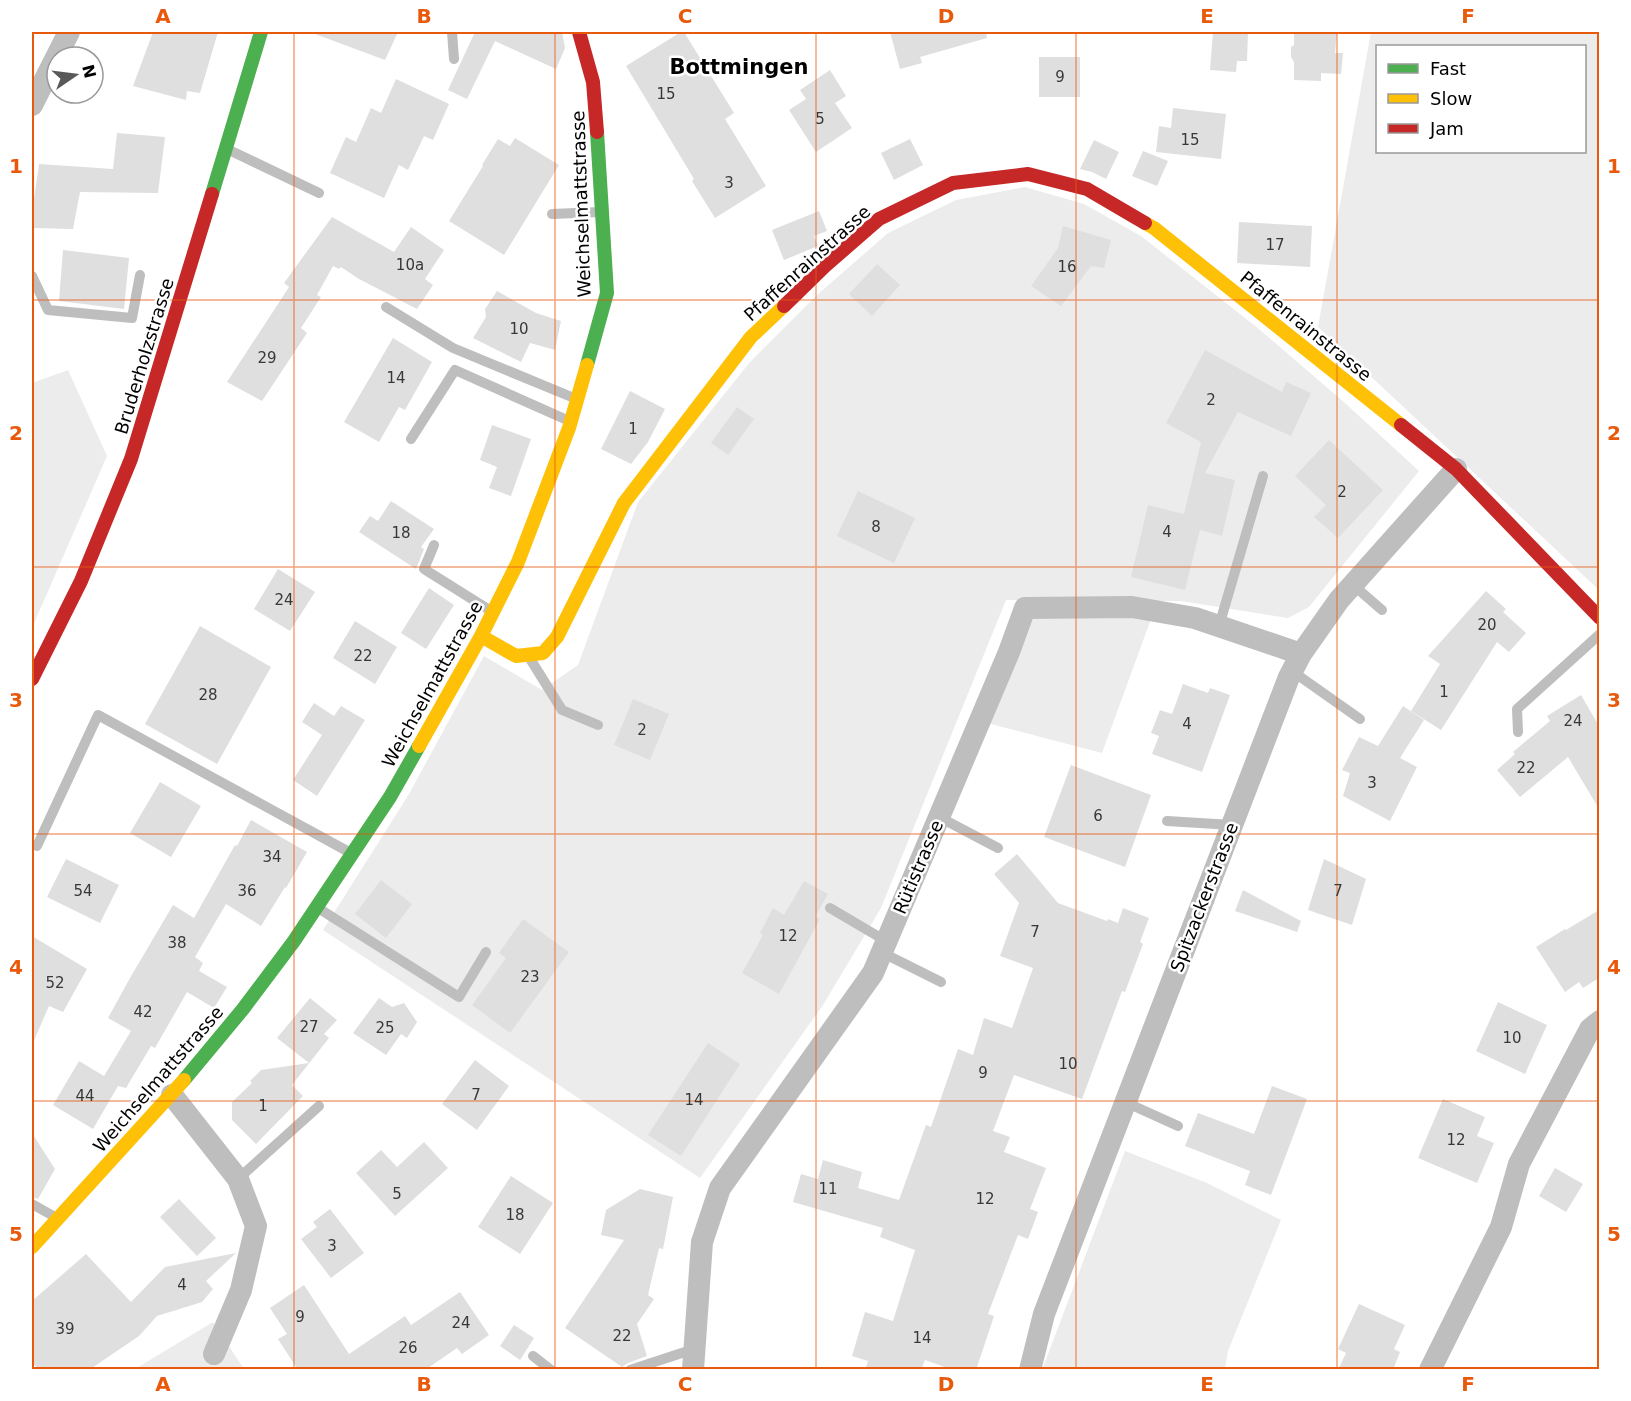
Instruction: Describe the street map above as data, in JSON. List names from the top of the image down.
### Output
{
  "streets": {
    "street": [
      "Weichselmattstrasse",
      "Pfaffenrainstrasse",
      "Bruderholzstrasse",
      "Rütistrasse",
      "Spitzackerstrasse"
    ]
  },
  "crossings": [
    ["Pfaffenrainstrasse", "Spitzackerstrasse"],
    ["Rütistrasse", "Spitzackerstrasse"]
  ],
  "districts": ["Bottmingen"],
  "house_numbers": [
    "9",
    "15",
    "5",
    "15",
    "3",
    "17",
    "10a",
    "16",
    "10",
    "29",
    "14",
    "2",
    "1",
    "2",
    "8",
    "4",
    "18",
    "24",
    "20",
    "22",
    "1",
    "28",
    "24",
    "4",
    "2",
    "22",
    "3",
    "6",
    "34",
    "54",
    "36",
    "7",
    "7",
    "12",
    "38",
    "23",
    "52",
    "42",
    "27",
    "25",
    "10",
    "10",
    "9",
    "7",
    "44",
    "14",
    "1",
    "12",
    "11",
    "5",
    "12",
    "18",
    "3",
    "4",
    "9",
    "24",
    "39",
    "22",
    "14",
    "26"
  ],
  "legend": ["Fast", "Slow", "Jam"],
  "north": "right",
  "grid": {
    "columns": [
      "A",
      "B",
      "C",
      "D",
      "E",
      "F"
    ],
    "rows": [
      "1",
      "2",
      "3",
      "4",
      "5"
    ]
  }
}
